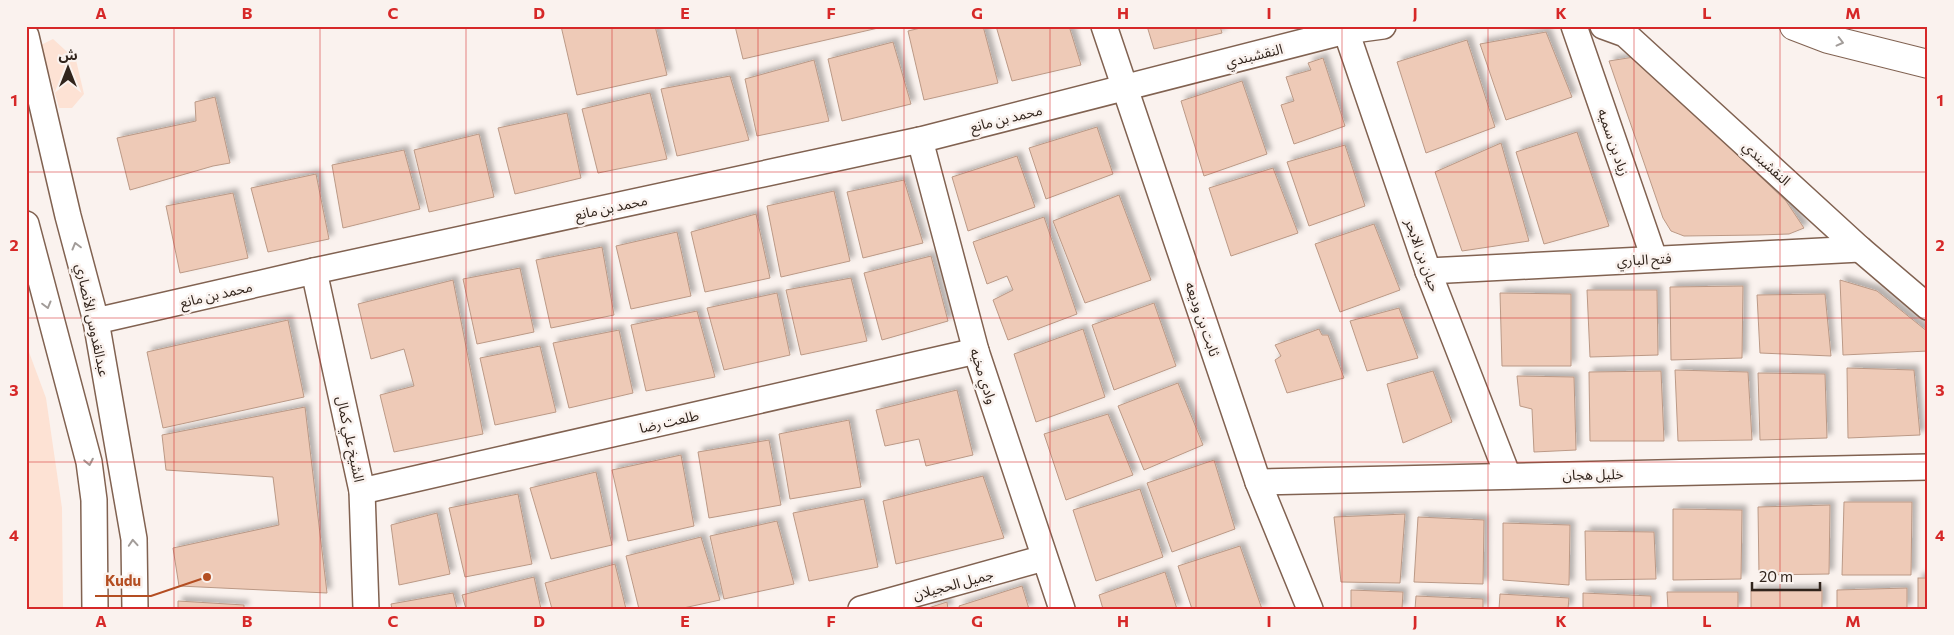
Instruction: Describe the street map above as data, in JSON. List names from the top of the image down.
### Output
{
  "streets": {
    "street": [
      "النقشبندي",
      "محمد بن مانع",
      "زياد بن سميه",
      "حيان بن الابحر",
      "فتح الباري",
      "ثابت بن وديعه",
      "عبدالقدوس الأنصاري",
      "وادي مخيه",
      "طلعت رضا",
      "الشيخ علي كمال",
      "خليل هجان",
      "جميل الحجيلان"
    ]
  },
  "crossings": [
    ["النقشبندي", "محمد بن مانع"],
    ["النقشبندي", "حيان بن الابحر"],
    ["النقشبندي", "فتح الباري"],
    ["النقشبندي", "ثابت بن وديعه"],
    ["محمد بن مانع", "ثابت بن وديعه"],
    ["محمد بن مانع", "عبدالقدوس الأنصاري"],
    ["محمد بن مانع", "وادي مخيه"],
    ["محمد بن مانع", "الشيخ علي كمال"],
    ["زياد بن سميه", "فتح الباري"],
    ["حيان بن الابحر", "فتح الباري"],
    ["حيان بن الابحر", "خليل هجان"],
    ["ثابت بن وديعه", "خليل هجان"],
    ["وادي مخيه", "طلعت رضا"],
    ["وادي مخيه", "جميل الحجيلان"],
    ["طلعت رضا", "الشيخ علي كمال"]
  ],
  "places": ["Kudu"],
  "scale_bar": "20 m",
  "north": "top",
  "grid": {
    "columns": [
      "A",
      "B",
      "C",
      "D",
      "E",
      "F",
      "G",
      "H",
      "I",
      "J",
      "K",
      "L",
      "M"
    ],
    "rows": [
      "1",
      "2",
      "3",
      "4"
    ]
  }
}
